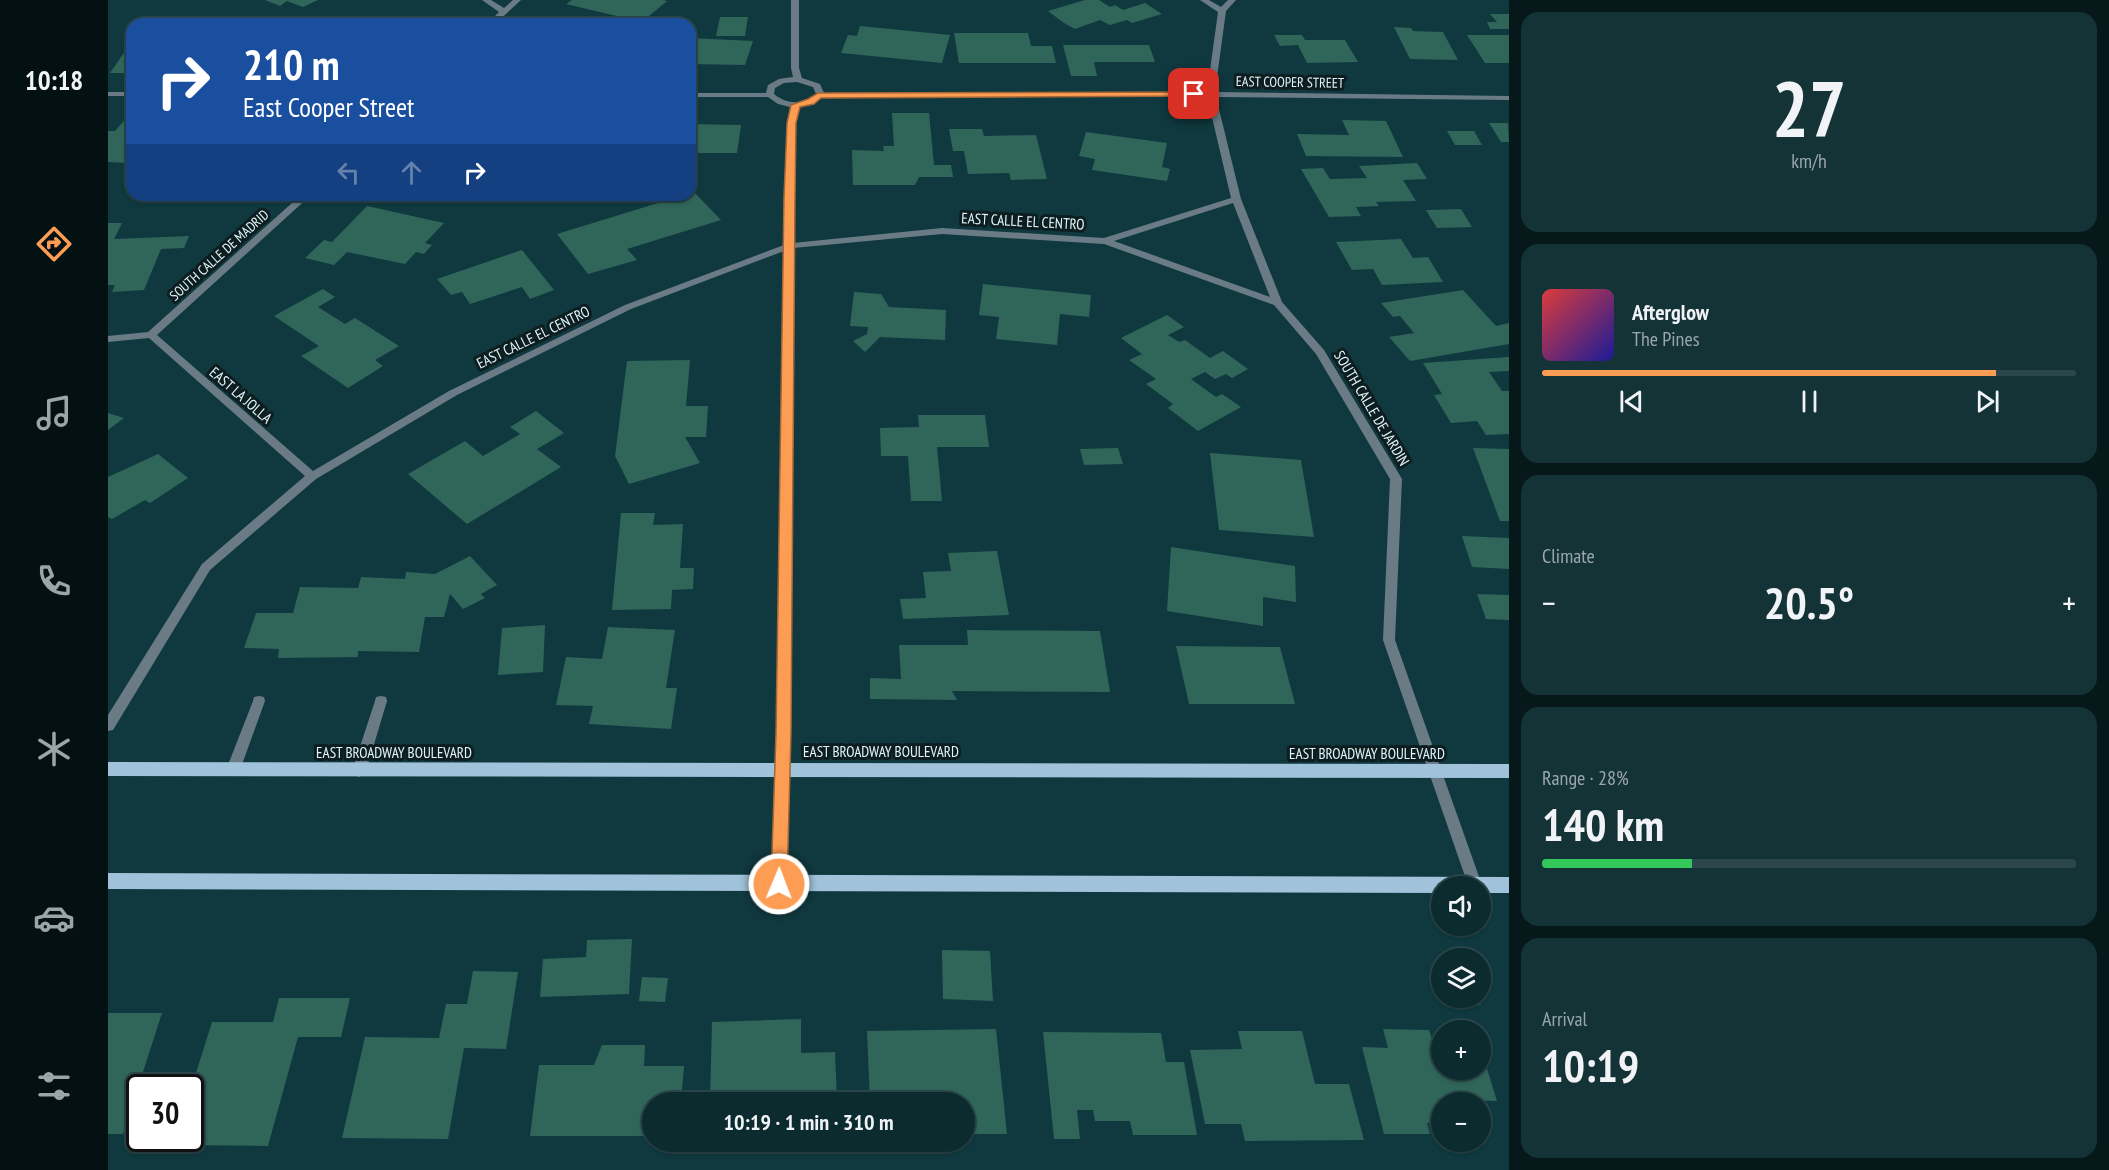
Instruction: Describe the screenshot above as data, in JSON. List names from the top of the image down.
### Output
{
  "streets": {
    "main road": ["EAST BROADWAY BOULEVARD"],
    "street": [
      "EAST COOPER STREET",
      "EAST CALLE EL CENTRO",
      "SOUTH CALLE DE MADRID",
      "EAST LA JOLLA",
      "SOUTH CALLE DE JARDIN"
    ]
  },
  "crossings": [
    ["EAST COOPER STREET", "SOUTH CALLE DE JARDIN"],
    ["EAST CALLE EL CENTRO", "EAST LA JOLLA"],
    ["EAST CALLE EL CENTRO", "SOUTH CALLE DE JARDIN"],
    ["SOUTH CALLE DE MADRID", "EAST LA JOLLA"],
    ["SOUTH CALLE DE JARDIN", "EAST BROADWAY BOULEVARD"]
  ],
  "page": {
    "tabs": "10:18",
    "tile": [
      ["27", "km/h"],
      "Climate",
      ["Range · 28%", "140 km"],
      ["Arrival", "10:19"]
    ],
    "turn": ["210 m", "East Cooper Street"],
    "song": ["Afterglow", "The Pines"],
    "heat": ["−", "20.5°", "+"],
    "map_buttons": ["+", "−"],
    "limit": "30",
    "trip": "10:19 · 1 min · 310 m"
  }
}
